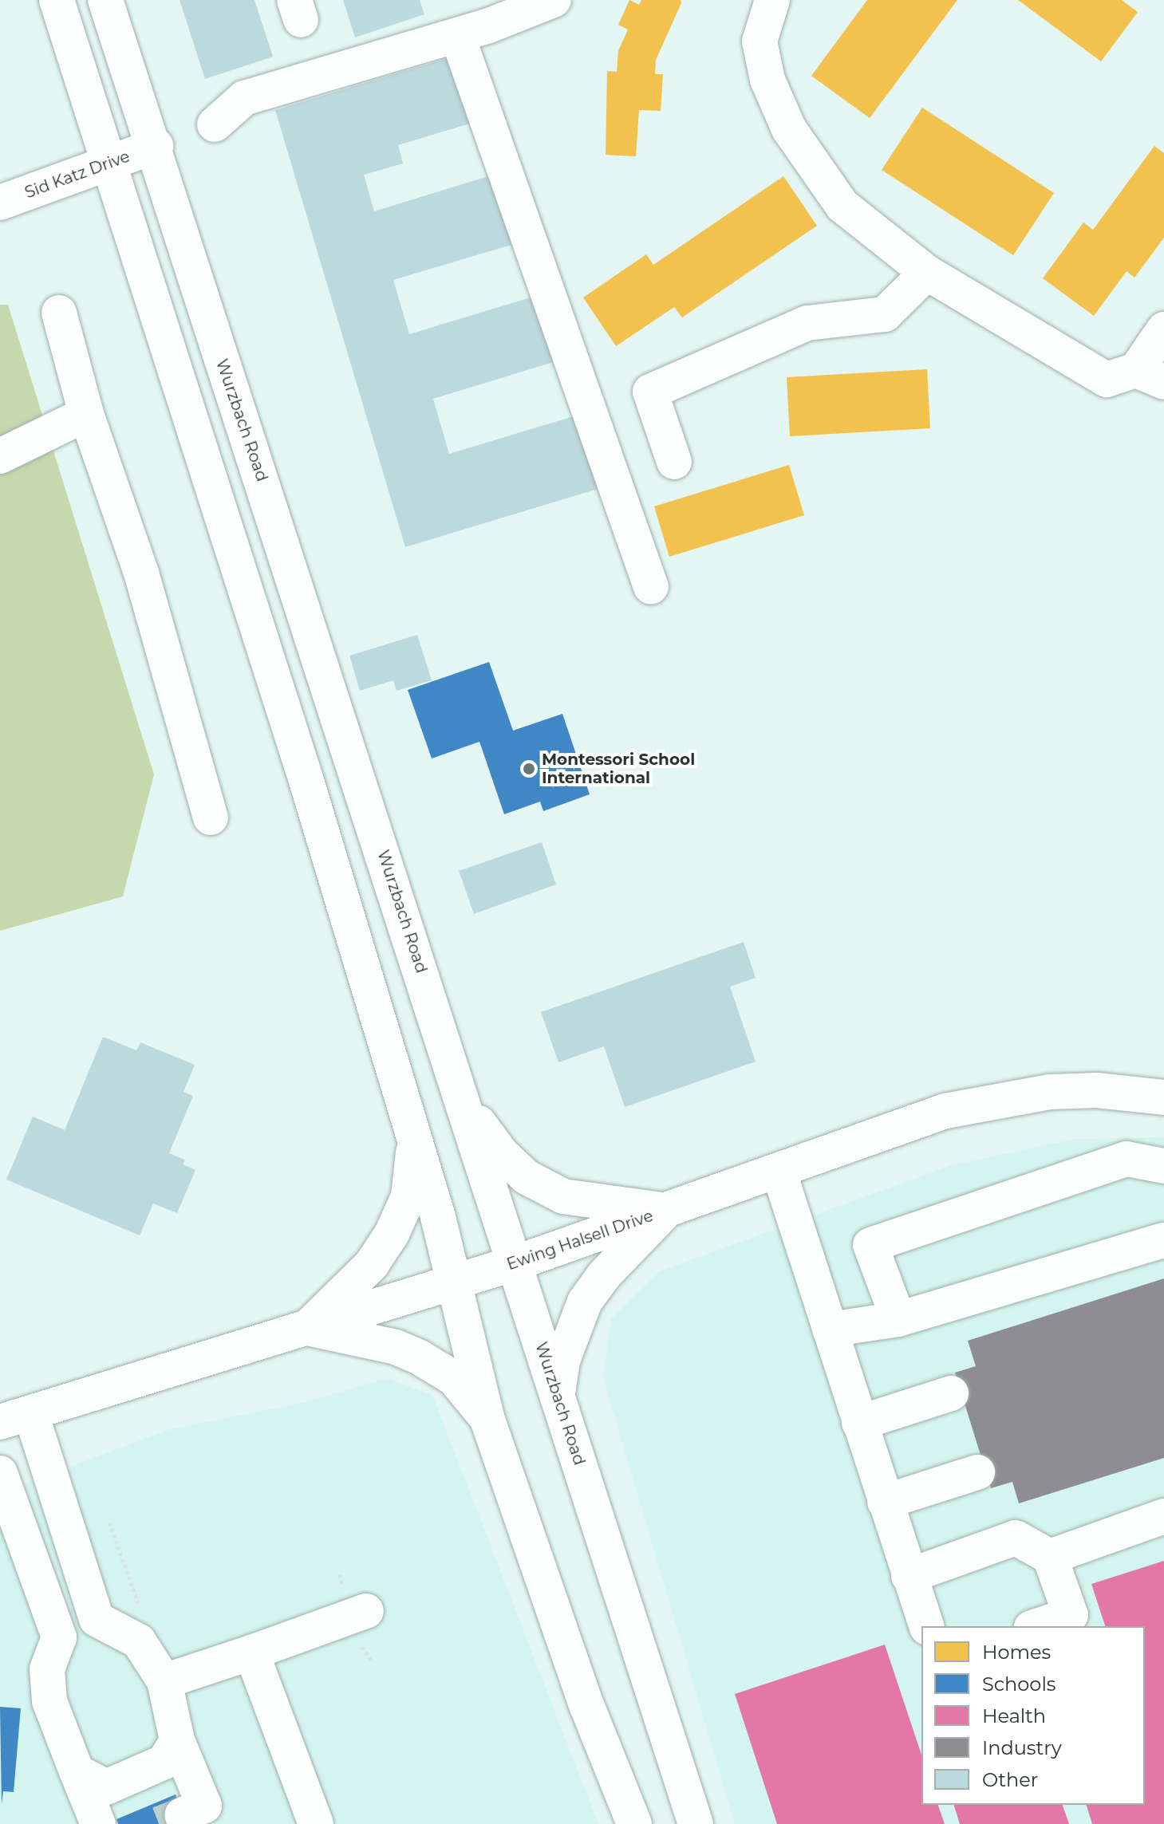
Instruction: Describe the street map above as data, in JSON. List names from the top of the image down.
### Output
{
  "streets": {
    "main road": ["Sid Katz Drive", "Wurzbach Road", "Ewing Halsell Drive"]
  },
  "crossings": [
    ["Sid Katz Drive", "Wurzbach Road"],
    ["Wurzbach Road", "Ewing Halsell Drive"]
  ],
  "places": ["Montessori School International"],
  "legend": [
    "Homes",
    "Schools",
    "Health",
    "Industry",
    "Other"
  ]
}
